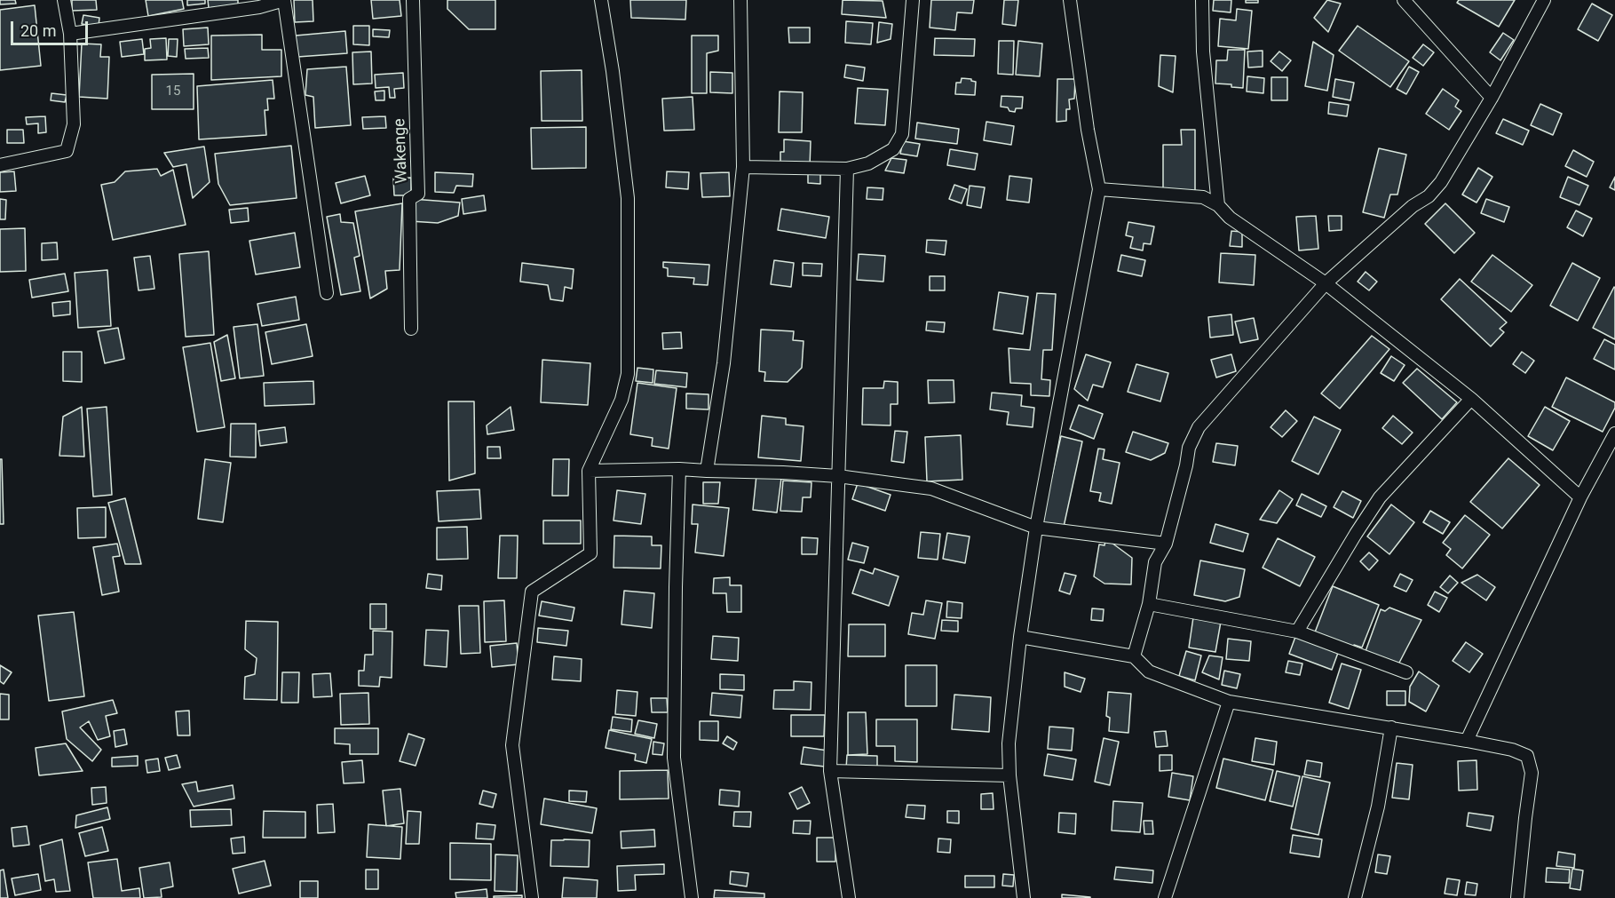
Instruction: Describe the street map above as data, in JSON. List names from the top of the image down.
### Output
{
  "streets": {
    "lane": ["Wakenge"]
  },
  "house_numbers": ["15"],
  "scale_bar": "20 m"
}
